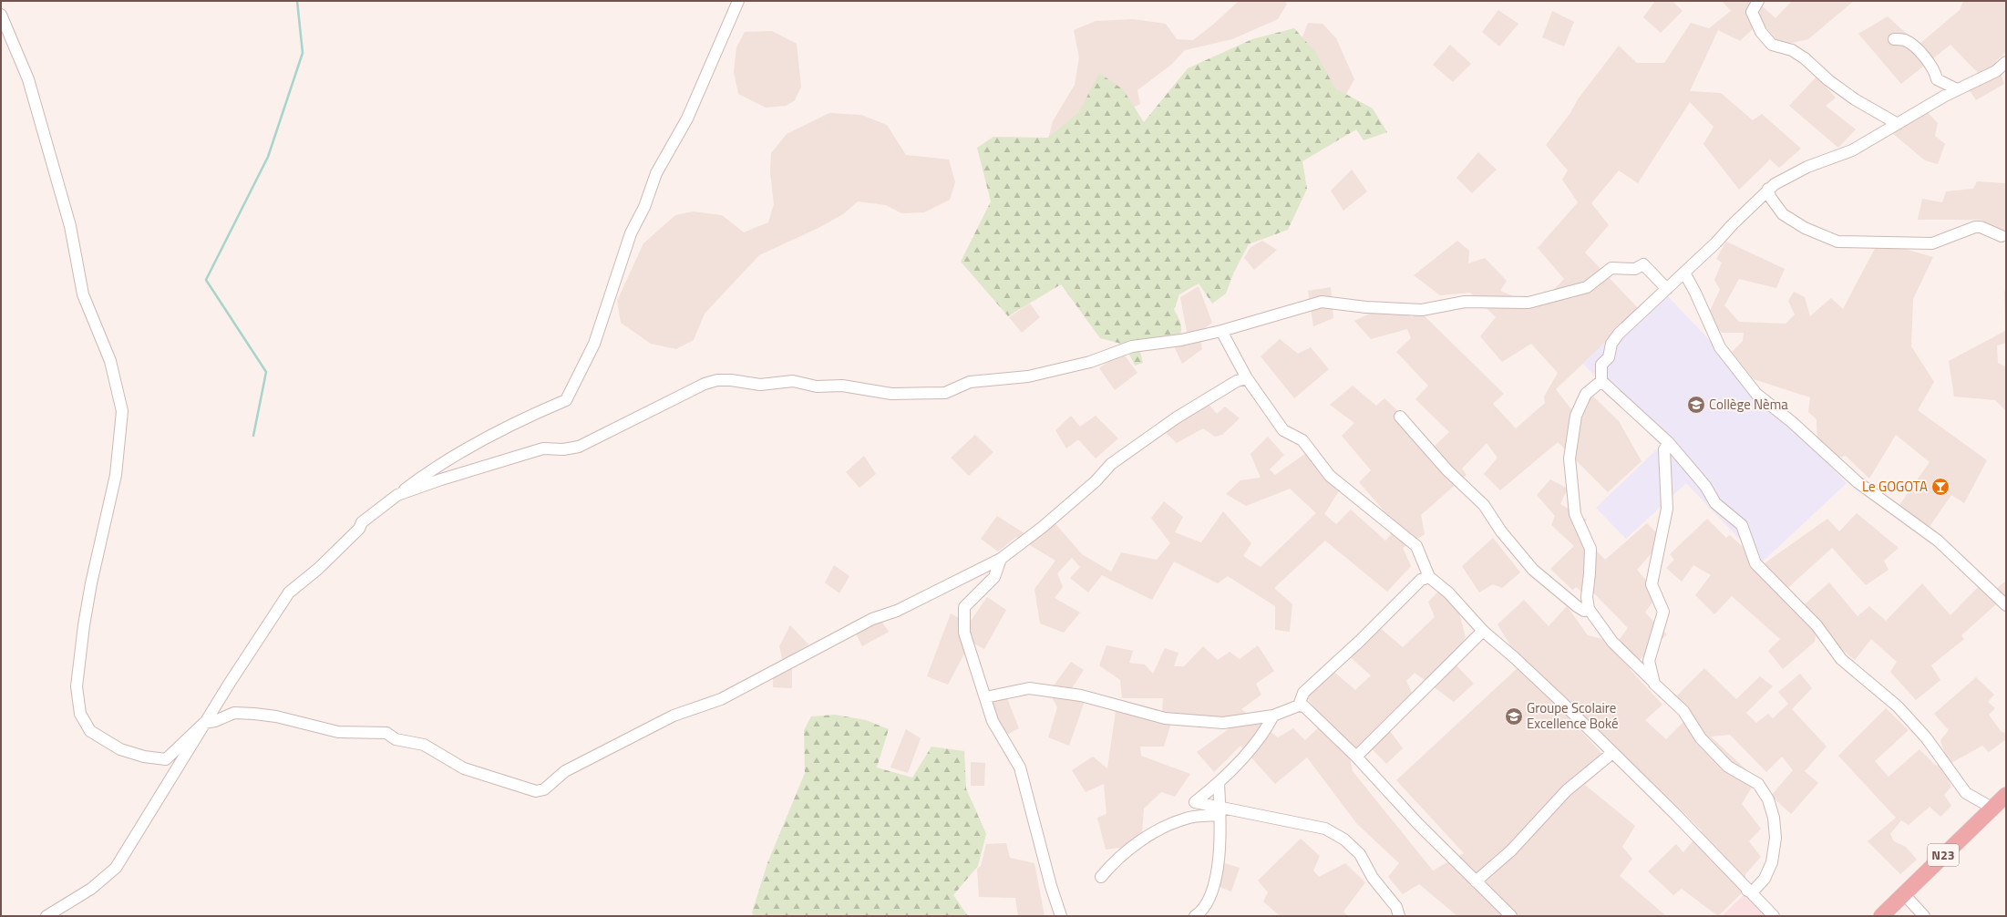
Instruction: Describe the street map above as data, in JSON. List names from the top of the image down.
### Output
{
  "streets": {
    "highway": ["N23"]
  },
  "places": {
    "school or university": ["Collège Nèma", "Groupe Scolaire Excellence Boké"],
    "bar": ["Le GOGOTA"]
  }
}
